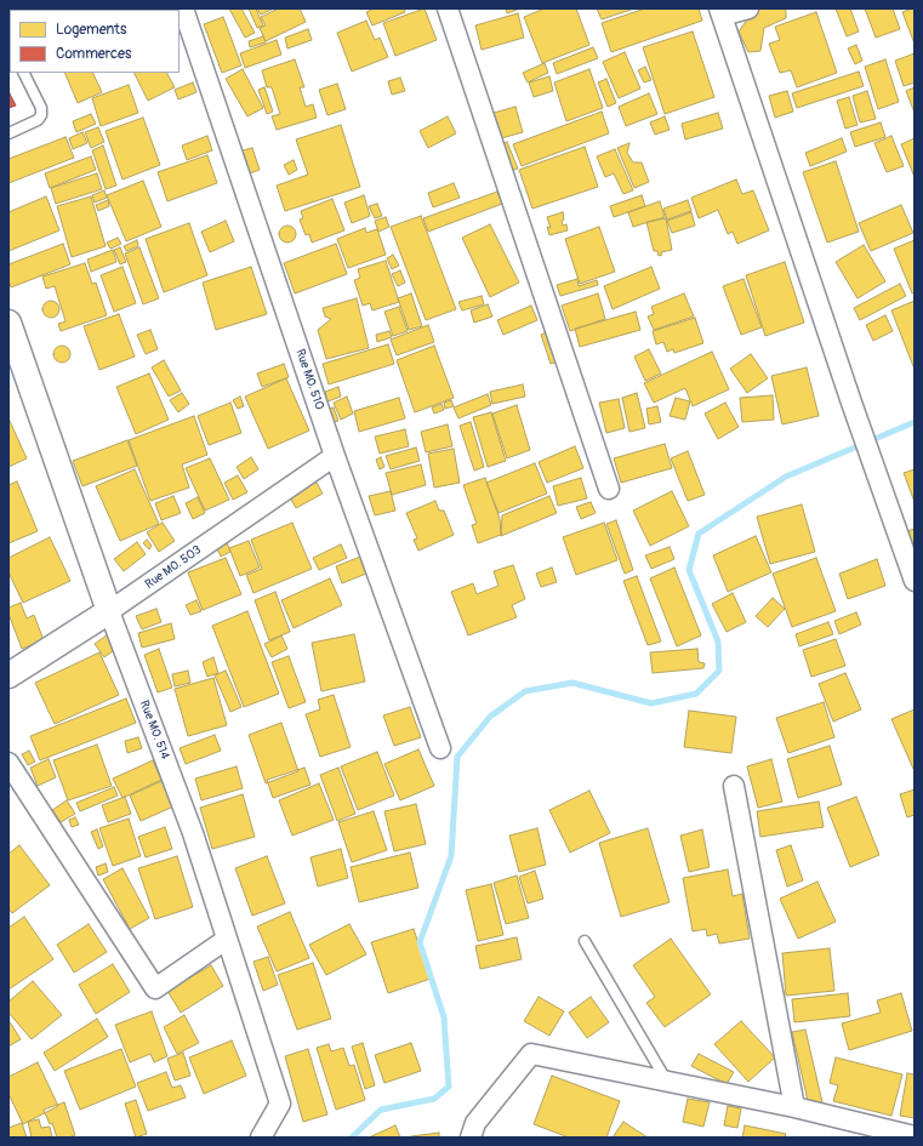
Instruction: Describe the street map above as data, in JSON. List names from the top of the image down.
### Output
{
  "streets": {
    "street": ["Rue MO. 510", "Rue MO. 503", "Rue MO. 514"]
  },
  "crossings": [
    ["Rue MO. 510", "Rue MO. 503"],
    ["Rue MO. 503", "Rue MO. 514"]
  ],
  "legend": ["Logements", "Commerces"]
}
